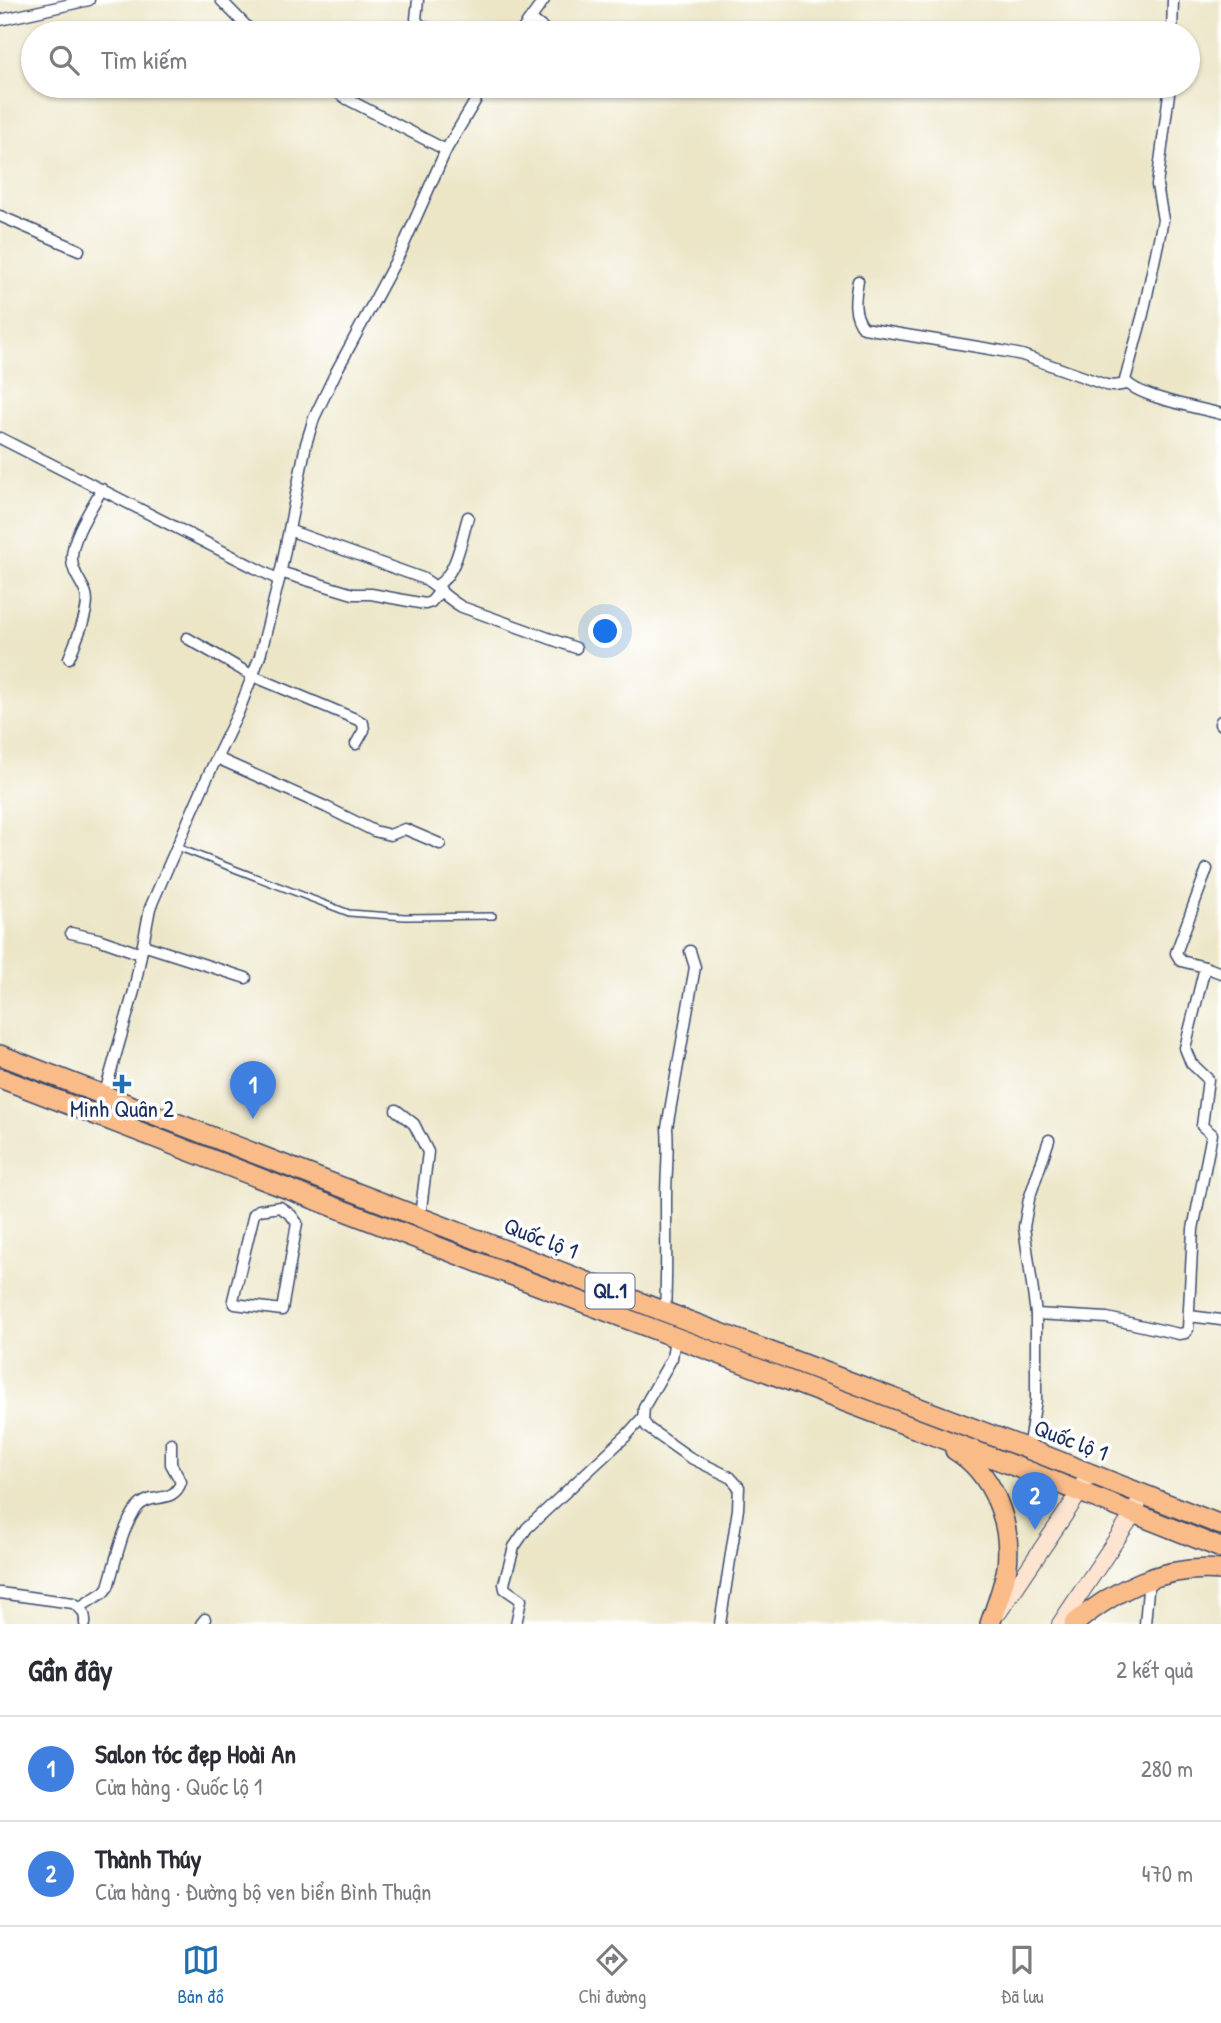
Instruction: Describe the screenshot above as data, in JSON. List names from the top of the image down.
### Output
{
  "streets": {
    "highway": ["Quốc lộ 1", "QL.1"]
  },
  "places": {
    "health": ["Minh Quân 2"]
  },
  "page": {
    "search": "Tìm kiếm",
    "pins": ["1", "2"],
    "heading": ["Gần đây", "2 kết quả"],
    "list": [
      {
        "mark": "1",
        "name": "Salon tóc đẹp Hoài An",
        "note": "Cửa hàng · Quốc lộ 1",
        "value": "280 m"
      },
      {
        "mark": "2",
        "name": "Thành Thúy",
        "note": "Cửa hàng · Đường bộ ven biển Bình Thuận",
        "value": "470 m"
      }
    ],
    "nav": ["Bản đồ", "Chỉ đường", "Đã lưu"]
  }
}
